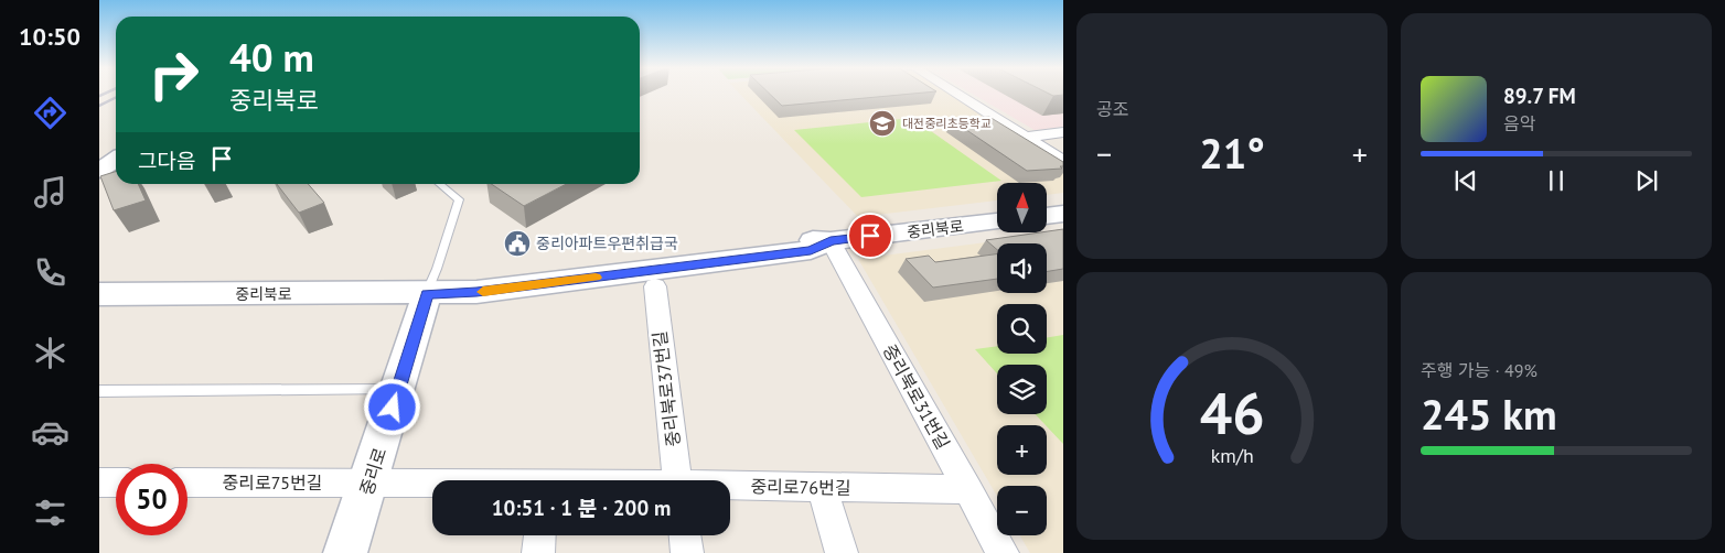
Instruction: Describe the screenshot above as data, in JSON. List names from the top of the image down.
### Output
{
  "streets": {
    "main road": ["중리북로", "중리로"],
    "street": [
      "중리북로37번길",
      "중리북로31번길",
      "중리로75번길",
      "중리로76번길"
    ]
  },
  "crossings": [
    ["중리북로", "중리북로31번길"],
    ["중리북로", "중리로"],
    ["중리북로31번길", "중리로76번길"],
    ["중리로", "중리로75번길"],
    ["중리로", "중리로76번길"],
    ["중리로75번길", "중리로76번길"]
  ],
  "places": {
    "school or university": ["대전중리초등학교"],
    "public building": ["중리아파트우편취급국"]
  },
  "north": "top",
  "page": {
    "tabs": "10:50",
    "tile": [
      "공조",
      ["주행 가능 · 49%", "245 km"]
    ],
    "turn": ["40 m", "중리북로"],
    "song": ["89.7 FM", "음악"],
    "heat": ["−", "21°", "+"],
    "then": "그다음",
    "map_buttons": ["+", "−"],
    "limit": "50",
    "trip": "10:51 · 1 분 · 200 m",
    "gauge": ["46", "km/h"]
  }
}
